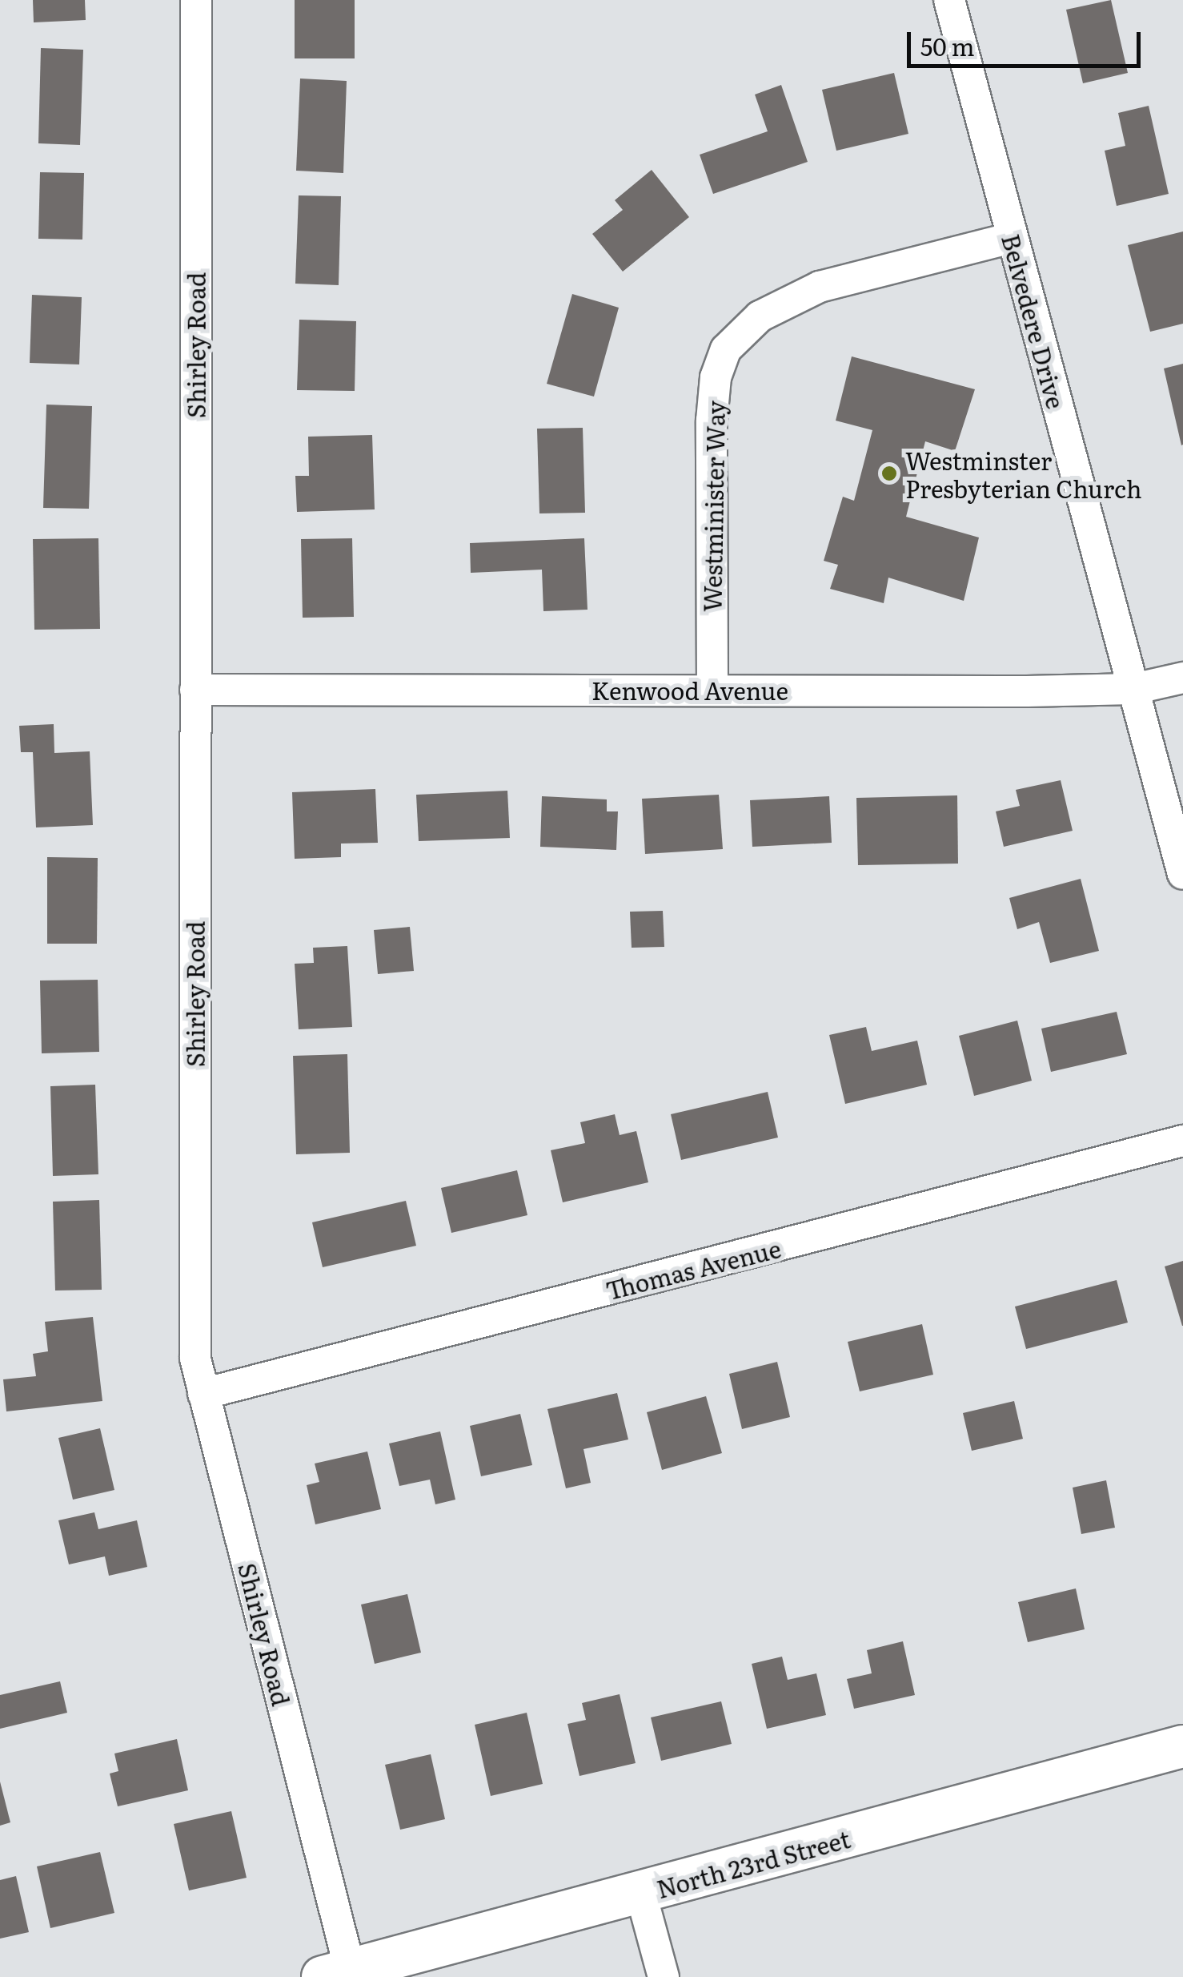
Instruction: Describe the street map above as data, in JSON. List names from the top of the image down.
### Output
{
  "streets": {
    "main road": ["North 23rd Street"],
    "street": [
      "Belvedere Drive",
      "Shirley Road",
      "Westminister Way",
      "Kenwood Avenue",
      "Thomas Avenue"
    ]
  },
  "crossings": [
    ["Belvedere Drive", "Westminister Way"],
    ["Belvedere Drive", "Kenwood Avenue"],
    ["Shirley Road", "Kenwood Avenue"],
    ["Shirley Road", "Thomas Avenue"],
    ["Shirley Road", "North 23rd Street"],
    ["Westminister Way", "Kenwood Avenue"]
  ],
  "places": ["Westminster Presbyterian Church"],
  "scale_bar": "50 m"
}
